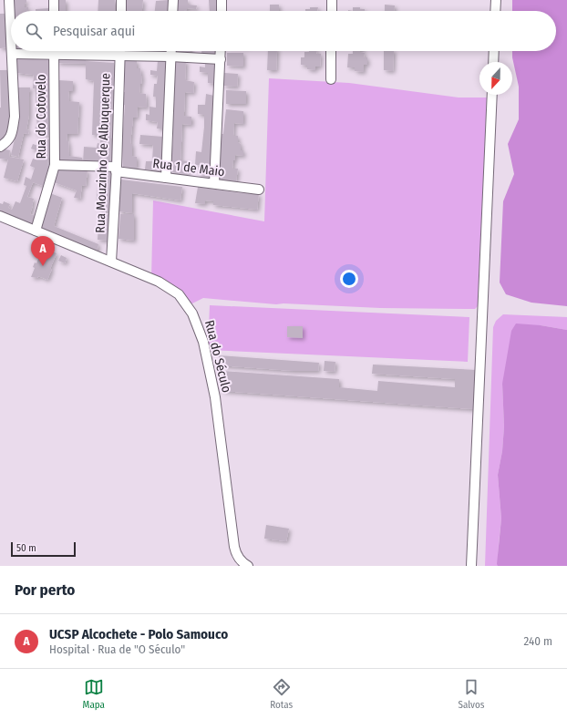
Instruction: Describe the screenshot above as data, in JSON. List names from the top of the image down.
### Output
{
  "streets": {
    "street": [
      "Rua do Cotovelo",
      "Rua Mouzinho de Albuquerque",
      "Rua 1 de Maio",
      "Rua do Século"
    ]
  },
  "crossings": [
    ["Rua do Cotovelo", "Rua 1 de Maio"],
    ["Rua do Cotovelo", "Rua do Século"],
    ["Rua Mouzinho de Albuquerque", "Rua 1 de Maio"],
    ["Rua Mouzinho de Albuquerque", "Rua do Século"]
  ],
  "scale_bar": "50 m",
  "north": "bottom",
  "page": {
    "search": "Pesquisar aqui",
    "pins": "A",
    "scale": "50 m",
    "heading": "Por perto",
    "list": [
      {
        "mark": "A",
        "name": "UCSP Alcochete - Polo Samouco",
        "note": "Hospital · Rua de \"O Século\"",
        "value": "240 m"
      }
    ],
    "nav": ["Mapa", "Rotas", "Salvos"]
  }
}
